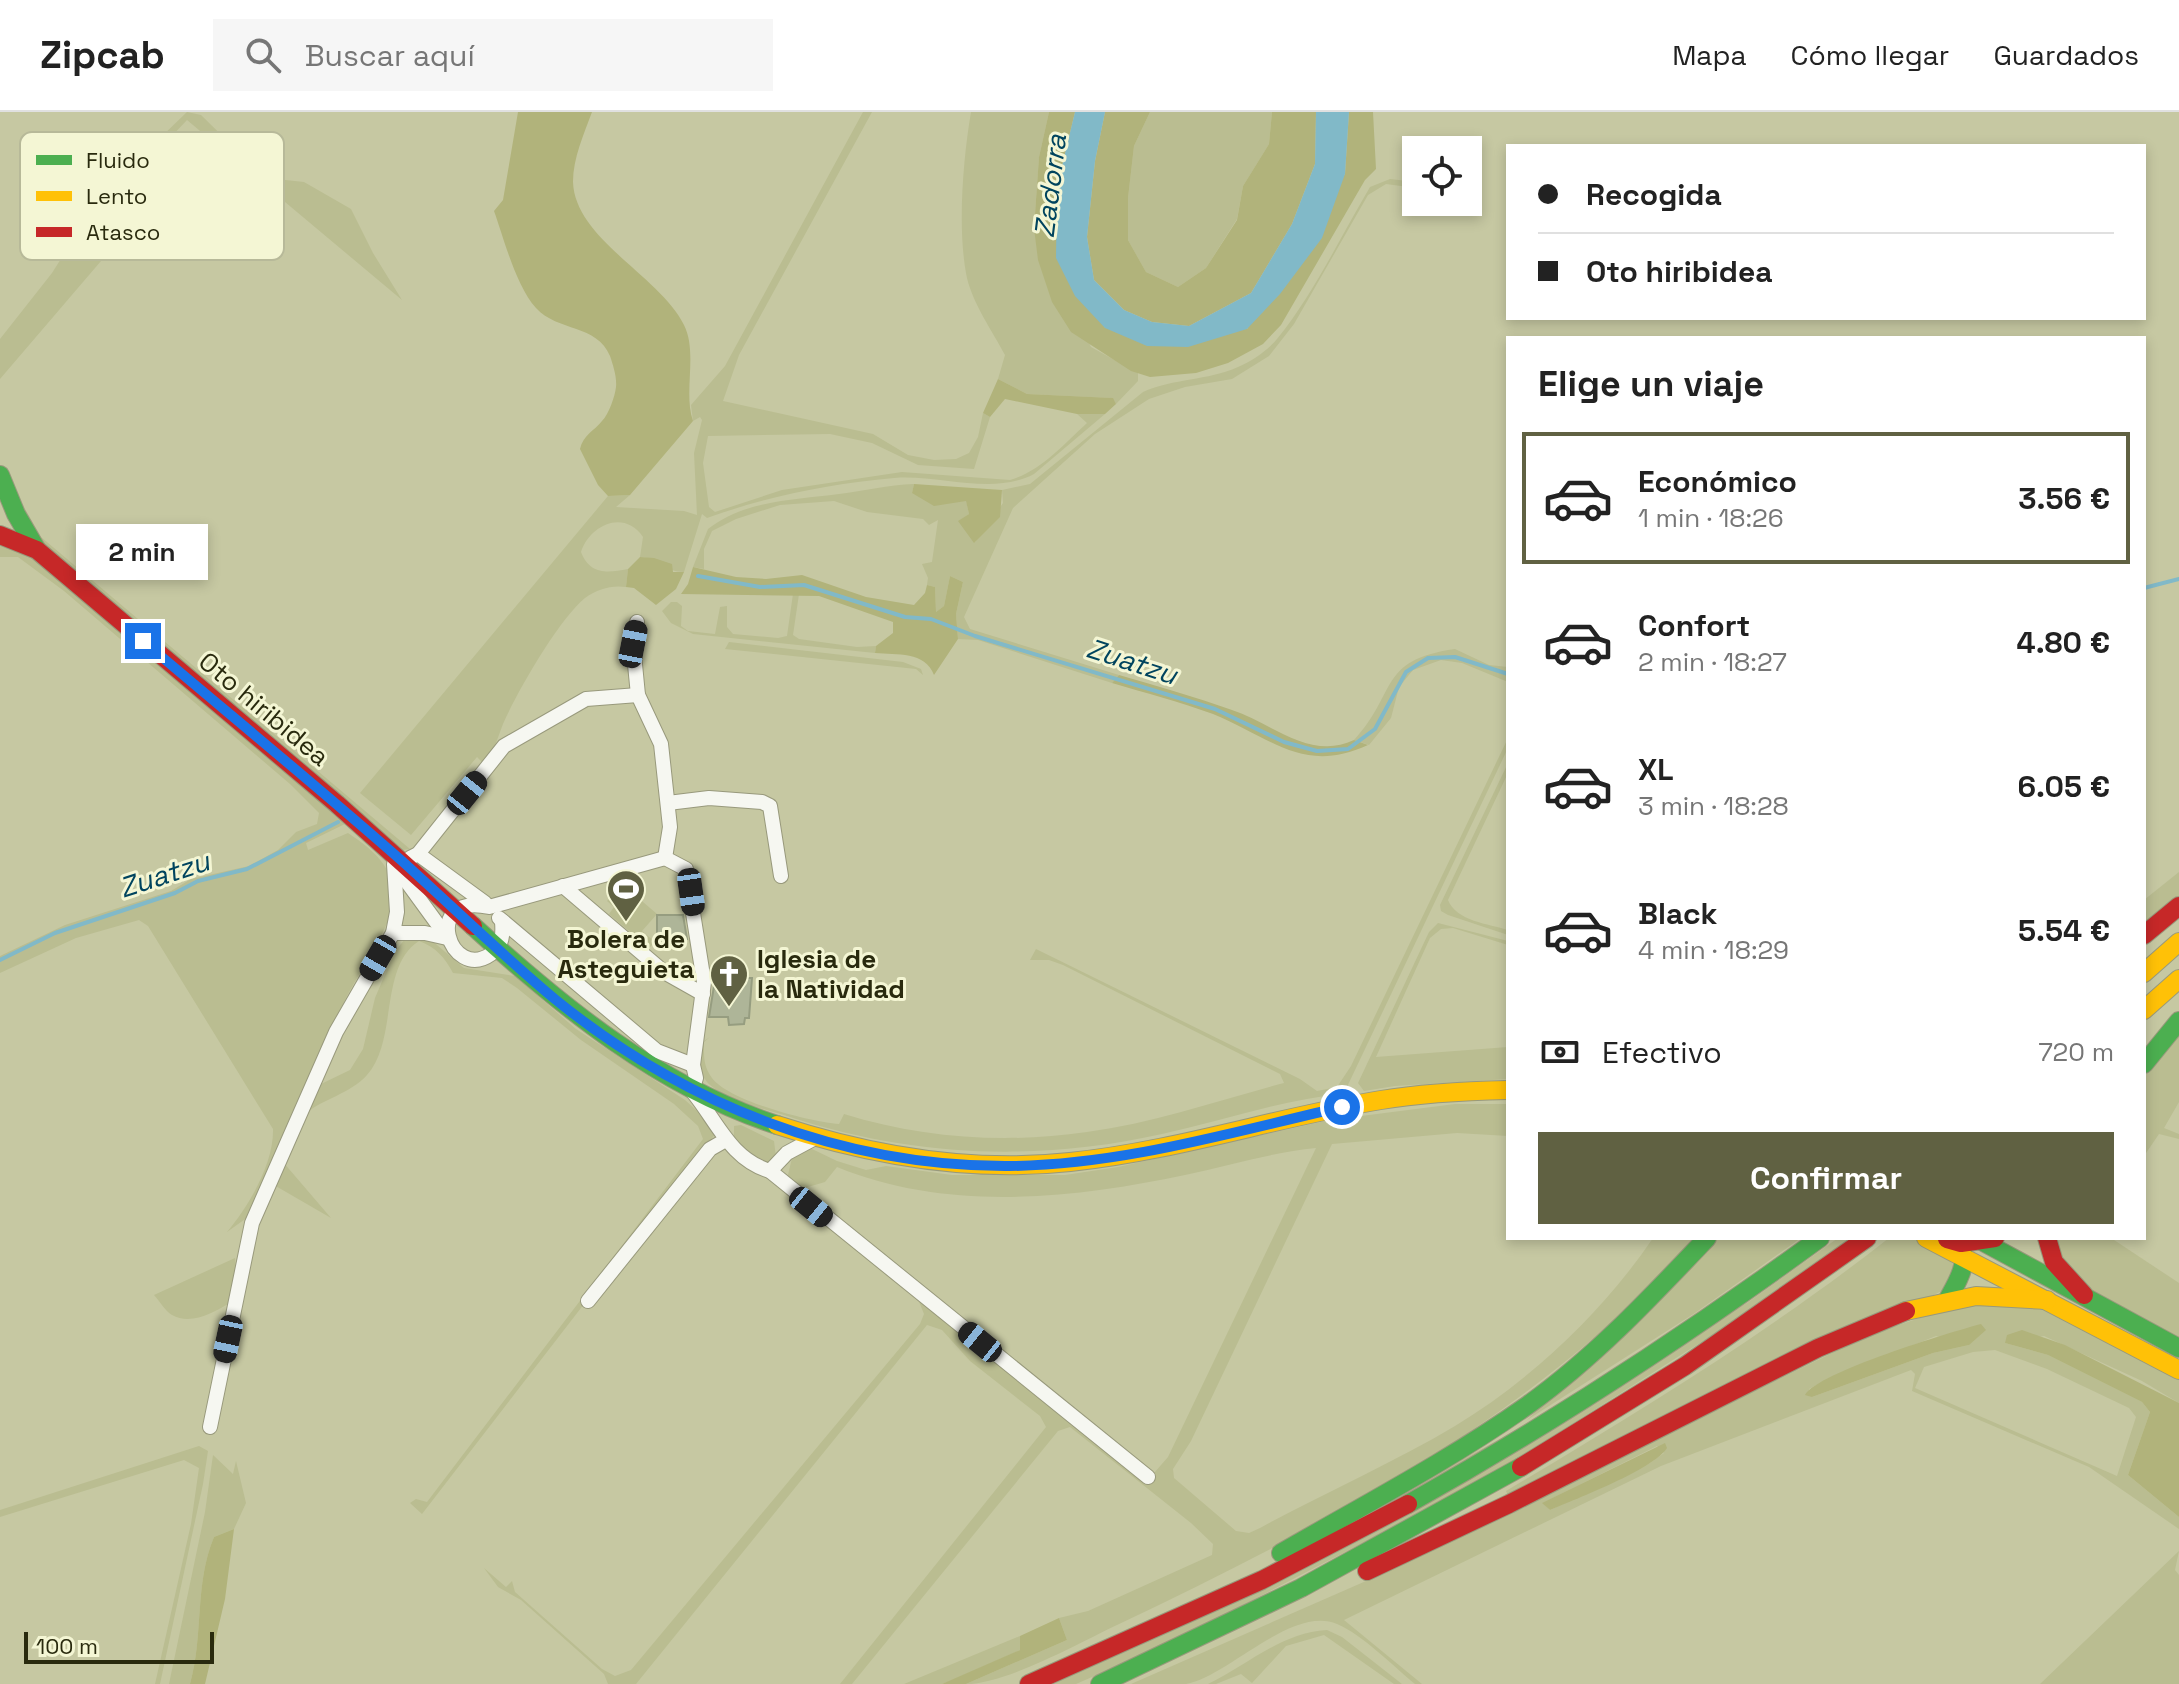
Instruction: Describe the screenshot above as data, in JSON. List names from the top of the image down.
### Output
{
  "streets": {
    "main road": ["Oto hiribidea"]
  },
  "water": ["Zadorra", "Zuatzu"],
  "places": {
    "sports": ["Bolera de Asteguieta"],
    "church": ["Iglesia de la Natividad"]
  },
  "legend": ["Fluido", "Lento", "Atasco"],
  "scale_bar": "100 m",
  "page": {
    "header": "Zipcab",
    "search": "Buscar aquí",
    "nav": ["Mapa", "Cómo llegar", "Guardados"],
    "banner": ["Recogida", "Oto hiribidea"],
    "heading": "Elige un viaje",
    "list": [
      {
        "name": "Económico",
        "note": "1 min · 18:26",
        "value": "3.56 €"
      },
      {
        "name": "Confort",
        "note": "2 min · 18:27",
        "value": "4.80 €"
      },
      {
        "name": "XL",
        "note": "3 min · 18:28",
        "value": "6.05 €"
      },
      {
        "name": "Black",
        "note": "4 min · 18:29",
        "value": "5.54 €"
      }
    ],
    "bubble": "2 min",
    "pay": ["Efectivo", "720 m"],
    "buttons": "Confirmar",
    "scale": "100 m"
  }
}
